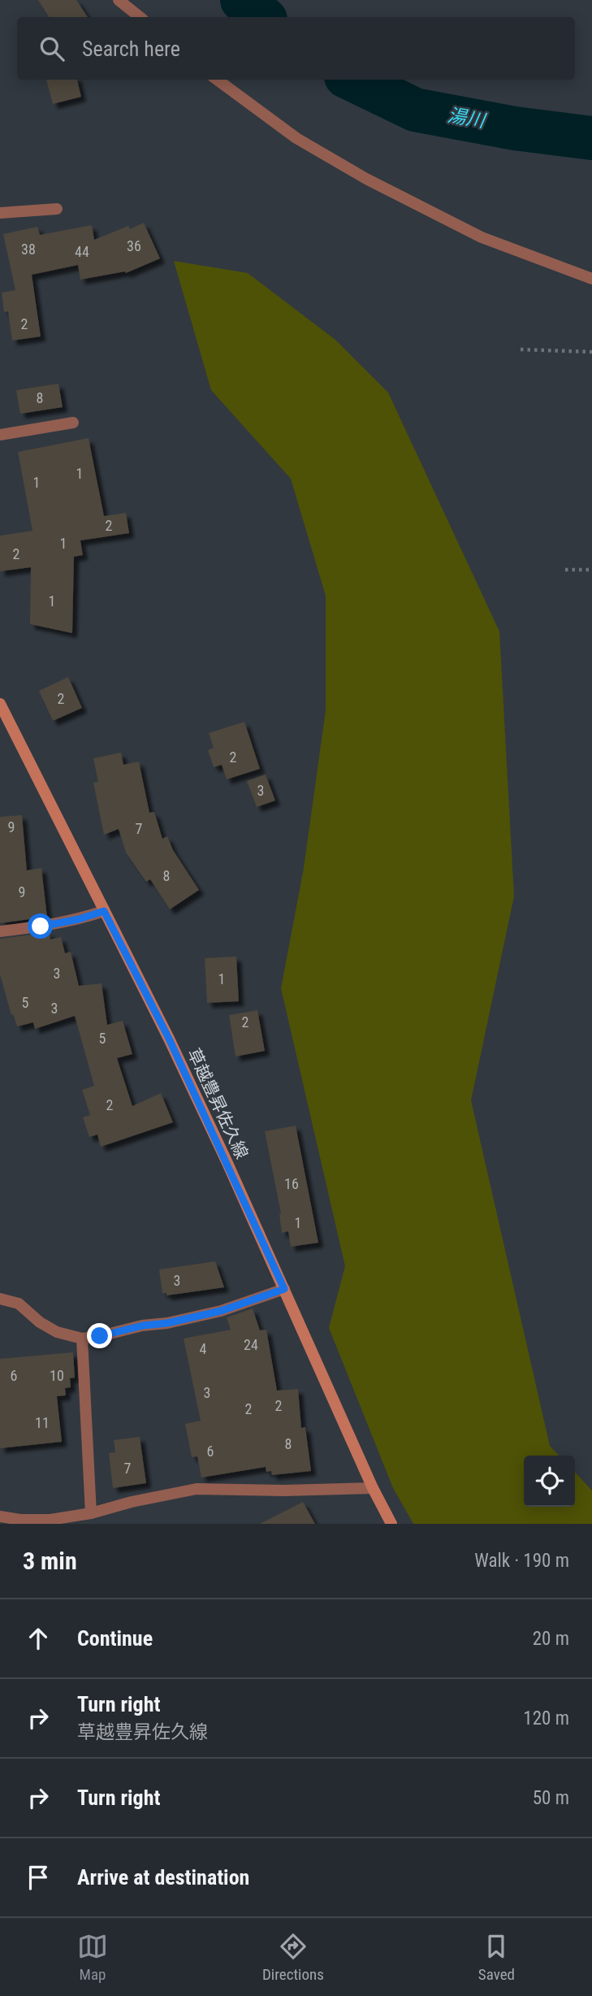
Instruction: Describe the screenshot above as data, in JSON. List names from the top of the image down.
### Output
{
  "streets": {
    "main road": ["草越豊昇佐久線"]
  },
  "water": ["湯川"],
  "house_numbers": [
    "36",
    "38",
    "44",
    "2",
    "8",
    "1",
    "1",
    "2",
    "1",
    "2",
    "1",
    "2",
    "2",
    "3",
    "9",
    "7",
    "8",
    "9",
    "3",
    "1",
    "5",
    "3",
    "2",
    "5",
    "2",
    "16",
    "1",
    "3",
    "24",
    "4",
    "6",
    "10",
    "3",
    "2",
    "2",
    "11",
    "8",
    "6",
    "7"
  ],
  "page": {
    "search": "Search here",
    "heading": ["3 min", "Walk · 190 m"],
    "list": [
      ["Continue", "20 m"],
      ["Turn right", "草越豊昇佐久線", "120 m"],
      ["Turn right", "50 m"],
      "Arrive at destination"
    ],
    "nav": ["Map", "Directions", "Saved"]
  }
}
